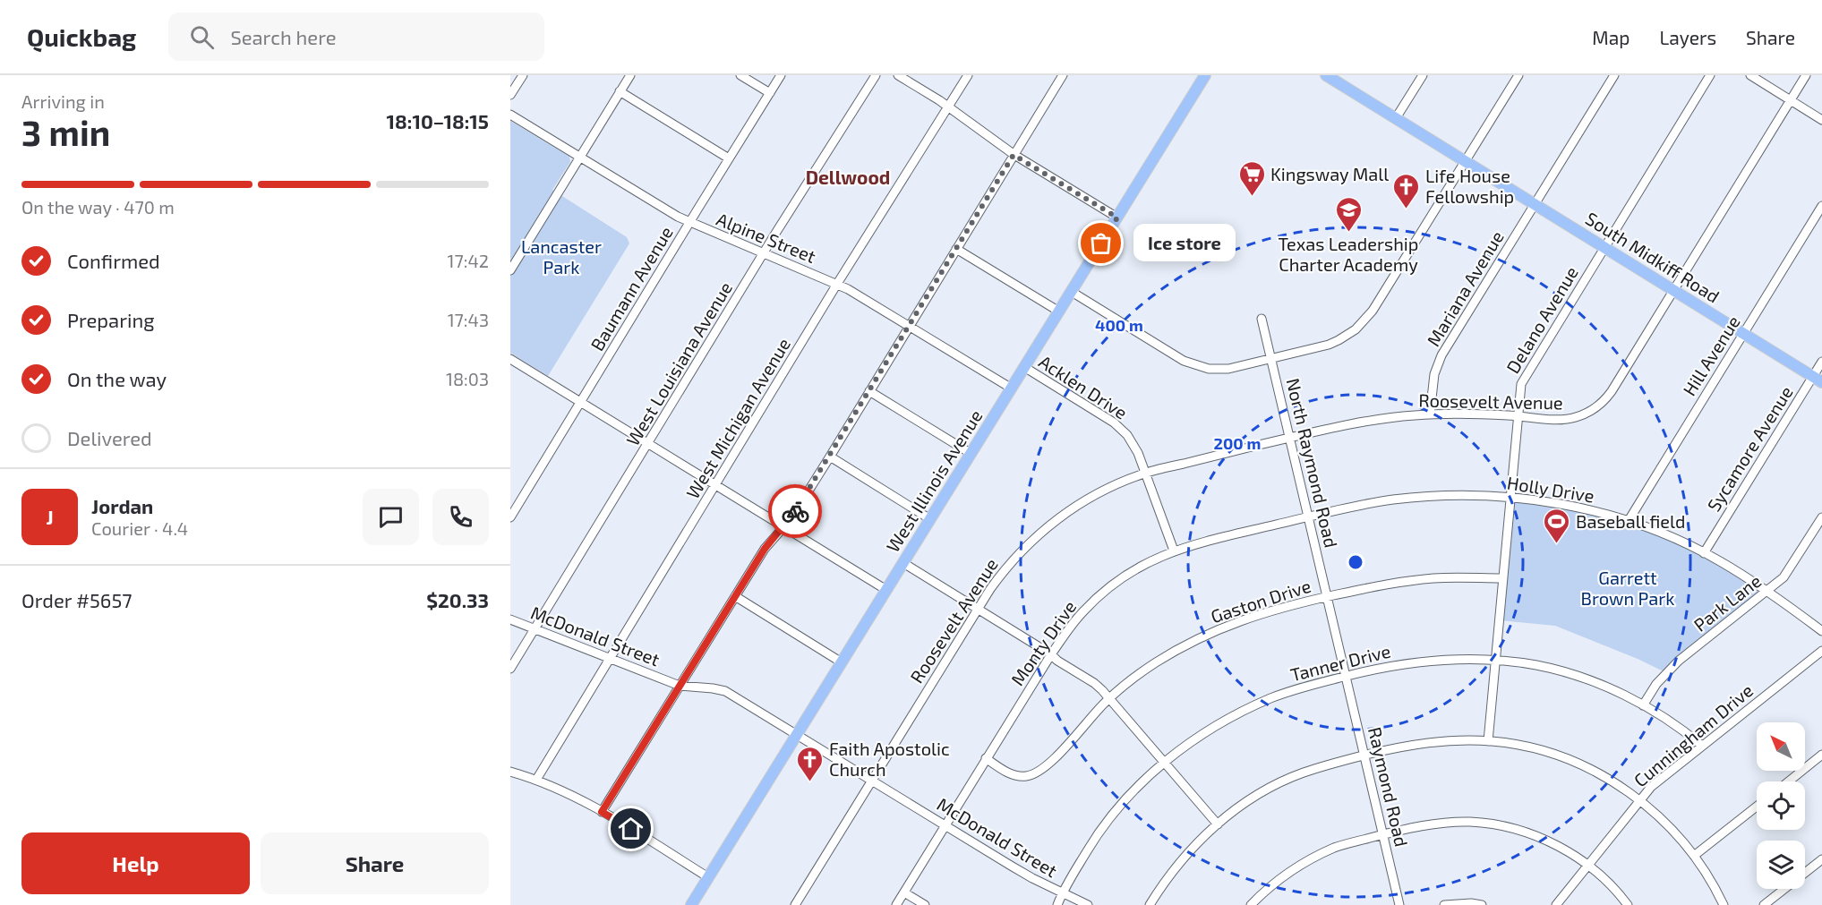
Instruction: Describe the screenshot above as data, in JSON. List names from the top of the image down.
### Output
{
  "streets": {
    "main road": ["South Midkiff Road", "West Illinois Avenue"],
    "street": [
      "Alpine Street",
      "Baumann Avenue",
      "Mariana Avenue",
      "Delano Avenue",
      "Hill Avenue",
      "West Louisiana Avenue",
      "Acklen Drive",
      "Roosevelt Avenue",
      "West Michigan Avenue",
      "Sycamore Avenue",
      "North Raymond Road",
      "Holly Drive",
      "Gaston Drive",
      "Park Lane",
      "McDonald Street",
      "Monty Drive",
      "Tanner Drive",
      "Cunningham Drive",
      "Raymond Road"
    ]
  },
  "crossings": [
    ["Alpine Street", "Baumann Avenue"],
    ["Alpine Street", "West Louisiana Avenue"],
    ["Alpine Street", "West Michigan Avenue"],
    ["Alpine Street", "West Illinois Avenue"],
    ["South Midkiff Road", "Mariana Avenue"],
    ["South Midkiff Road", "Delano Avenue"],
    ["South Midkiff Road", "Hill Avenue"],
    ["South Midkiff Road", "Roosevelt Avenue"],
    ["South Midkiff Road", "Sycamore Avenue"],
    ["Mariana Avenue", "Roosevelt Avenue"],
    ["Delano Avenue", "Roosevelt Avenue"],
    ["Delano Avenue", "Holly Drive"],
    ["Delano Avenue", "Gaston Drive"],
    ["Delano Avenue", "Tanner Drive"],
    ["Hill Avenue", "Holly Drive"],
    ["West Louisiana Avenue", "McDonald Street"],
    ["Acklen Drive", "Roosevelt Avenue"],
    ["Acklen Drive", "West Illinois Avenue"],
    ["Acklen Drive", "Monty Drive"],
    ["Roosevelt Avenue", "North Raymond Road"],
    ["Roosevelt Avenue", "McDonald Street"],
    ["West Michigan Avenue", "McDonald Street"],
    ["Sycamore Avenue", "Holly Drive"],
    ["North Raymond Road", "Holly Drive"],
    ["North Raymond Road", "Gaston Drive"],
    ["North Raymond Road", "Monty Drive"],
    ["North Raymond Road", "Tanner Drive"],
    ["North Raymond Road", "Raymond Road"],
    ["West Illinois Avenue", "McDonald Street"],
    ["Holly Drive", "Park Lane"],
    ["Holly Drive", "Monty Drive"],
    ["Gaston Drive", "Monty Drive"],
    ["Park Lane", "Tanner Drive"],
    ["McDonald Street", "Monty Drive"],
    ["McDonald Street", "Tanner Drive"],
    ["Tanner Drive", "Cunningham Drive"],
    ["Tanner Drive", "Raymond Road"]
  ],
  "districts": ["Dellwood"],
  "parks": ["Lancaster Park", "Garrett Brown Park"],
  "places": {
    "supermarket": ["Kingsway Mall"],
    "church": ["Life House Fellowship", "Faith Apostolic Church"],
    "school or university": ["Texas Leadership Charter Academy"],
    "other": ["Ice store"],
    "sports": ["Baseball field"]
  },
  "north": "top left",
  "page": {
    "header": "Quickbag",
    "search": "Search here",
    "nav": ["Map", "Layers", "Share"],
    "heading": ["3 min", "Arriving in", "18:10–18:15"],
    "panel": [
      "Jordan",
      "Courier · 4.4",
      "Order #5657",
      "$20.33"
    ],
    "bar": "On the way · 470 m",
    "bubble": "Ice store",
    "list": [
      ["Confirmed", "17:42"],
      ["Preparing", "17:43"],
      ["On the way", "18:03"],
      "Delivered"
    ],
    "round": "J",
    "buttons": ["Help", "Share"]
  },
  "rings": ["400 m", "200 m"]
}
